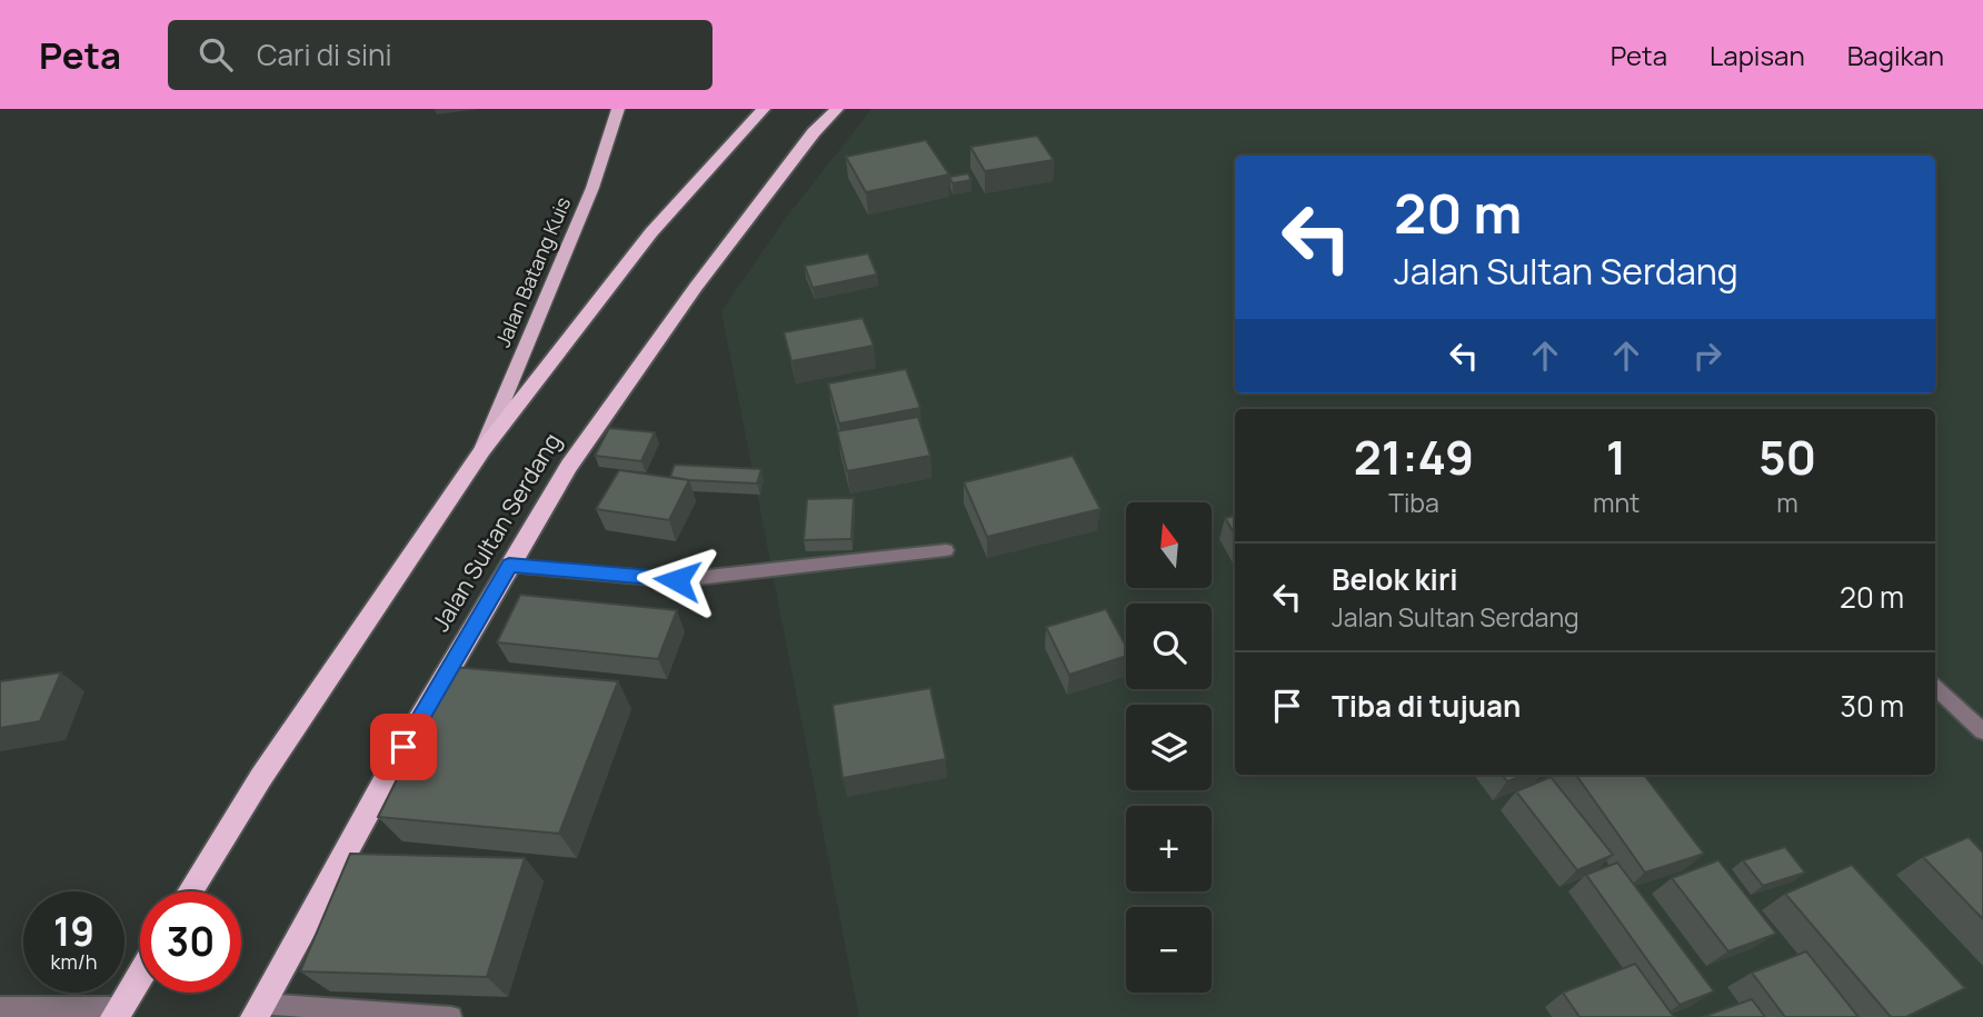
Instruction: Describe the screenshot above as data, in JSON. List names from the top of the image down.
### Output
{
  "streets": {
    "highway": ["Jalan Sultan Serdang"],
    "main road": ["Jalan Batang Kuis"]
  },
  "crossings": [
    ["Jalan Batang Kuis", "Jalan Sultan Serdang"]
  ],
  "north": "top",
  "page": {
    "header": "Peta",
    "search": "Cari di sini",
    "nav": ["Peta", "Lapisan", "Bagikan"],
    "turn": ["20 m", "Jalan Sultan Serdang"],
    "eta": [
      "21:49",
      "Tiba",
      "1",
      "mnt",
      "50",
      "m"
    ],
    "map_buttons": ["+", "−"],
    "list": [
      {
        "name": "Belok kiri",
        "note": "Jalan Sultan Serdang",
        "value": "20 m"
      },
      {
        "name": "Tiba di tujuan",
        "value": "30 m"
      }
    ],
    "speed": "19 km/h",
    "limit": "30"
  }
}
